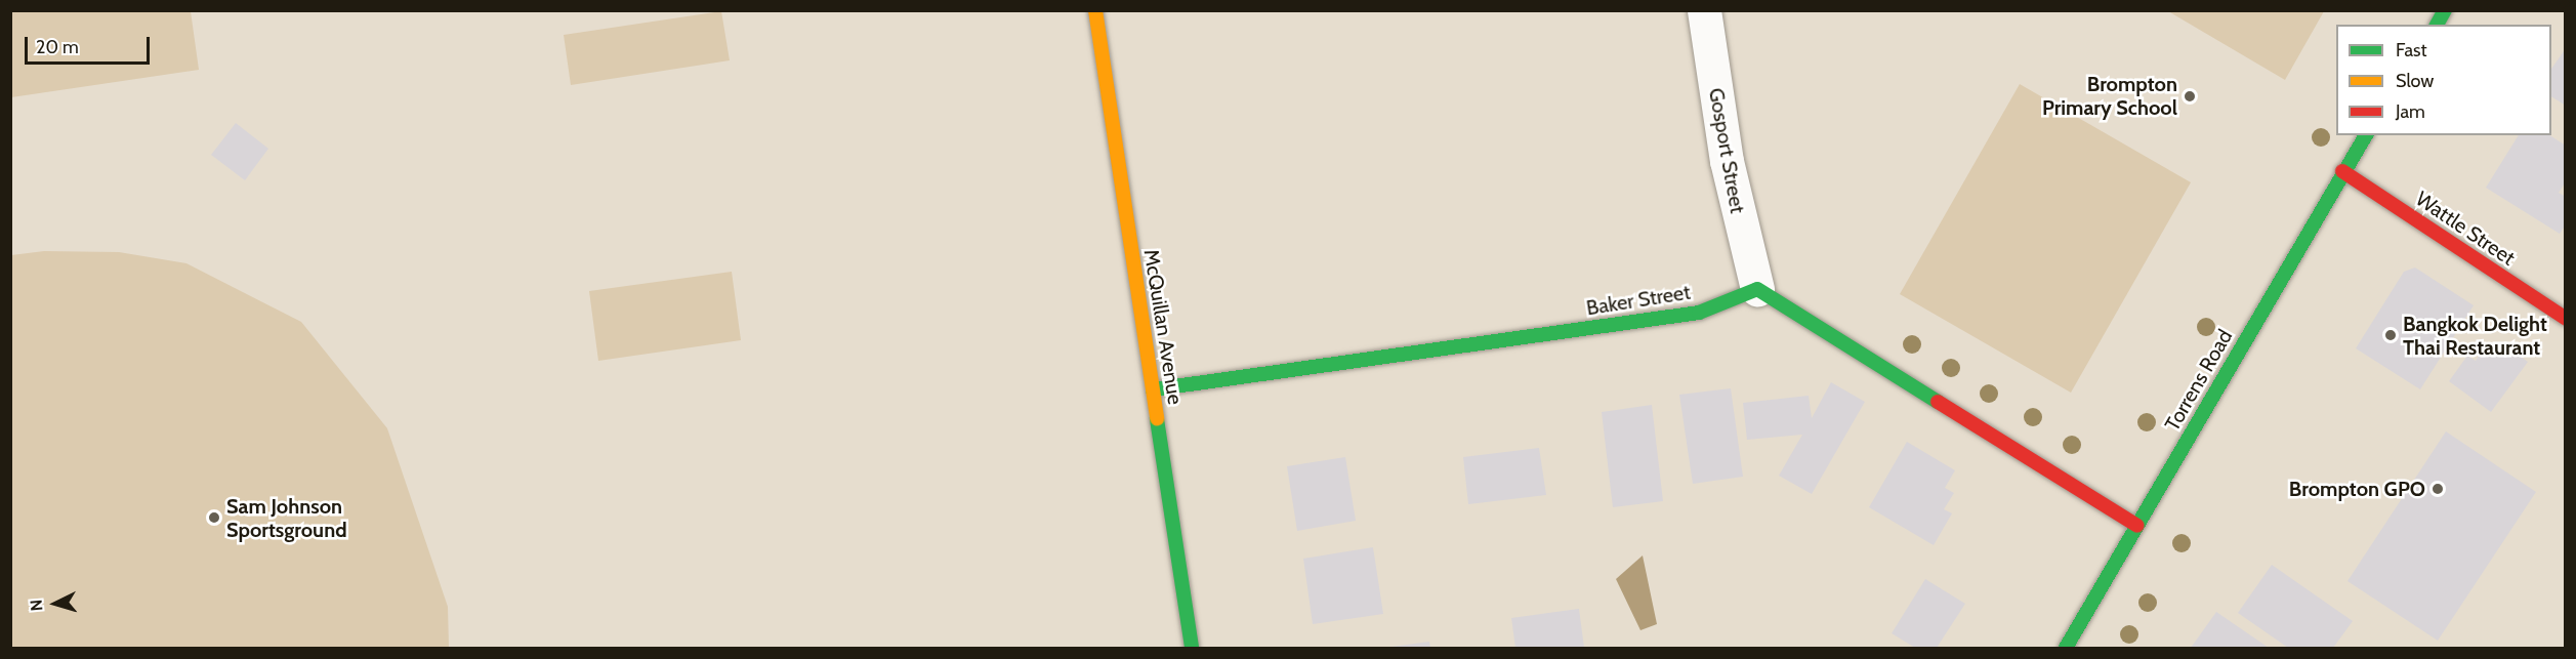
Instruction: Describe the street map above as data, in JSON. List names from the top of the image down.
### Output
{
  "streets": {
    "street": [
      "Gosport Street",
      "Wattle Street",
      "Baker Street",
      "McQuillan Avenue",
      "Torrens Road"
    ]
  },
  "crossings": [
    ["Gosport Street", "Baker Street"],
    ["Wattle Street", "Torrens Road"],
    ["Baker Street", "McQuillan Avenue"]
  ],
  "places": [
    "Brompton Primary School",
    "Bangkok Delight Thai Restaurant",
    "Brompton GPO",
    "Sam Johnson Sportsground"
  ],
  "legend": ["Fast", "Slow", "Jam"],
  "scale_bar": "20 m",
  "north": "left"
}
